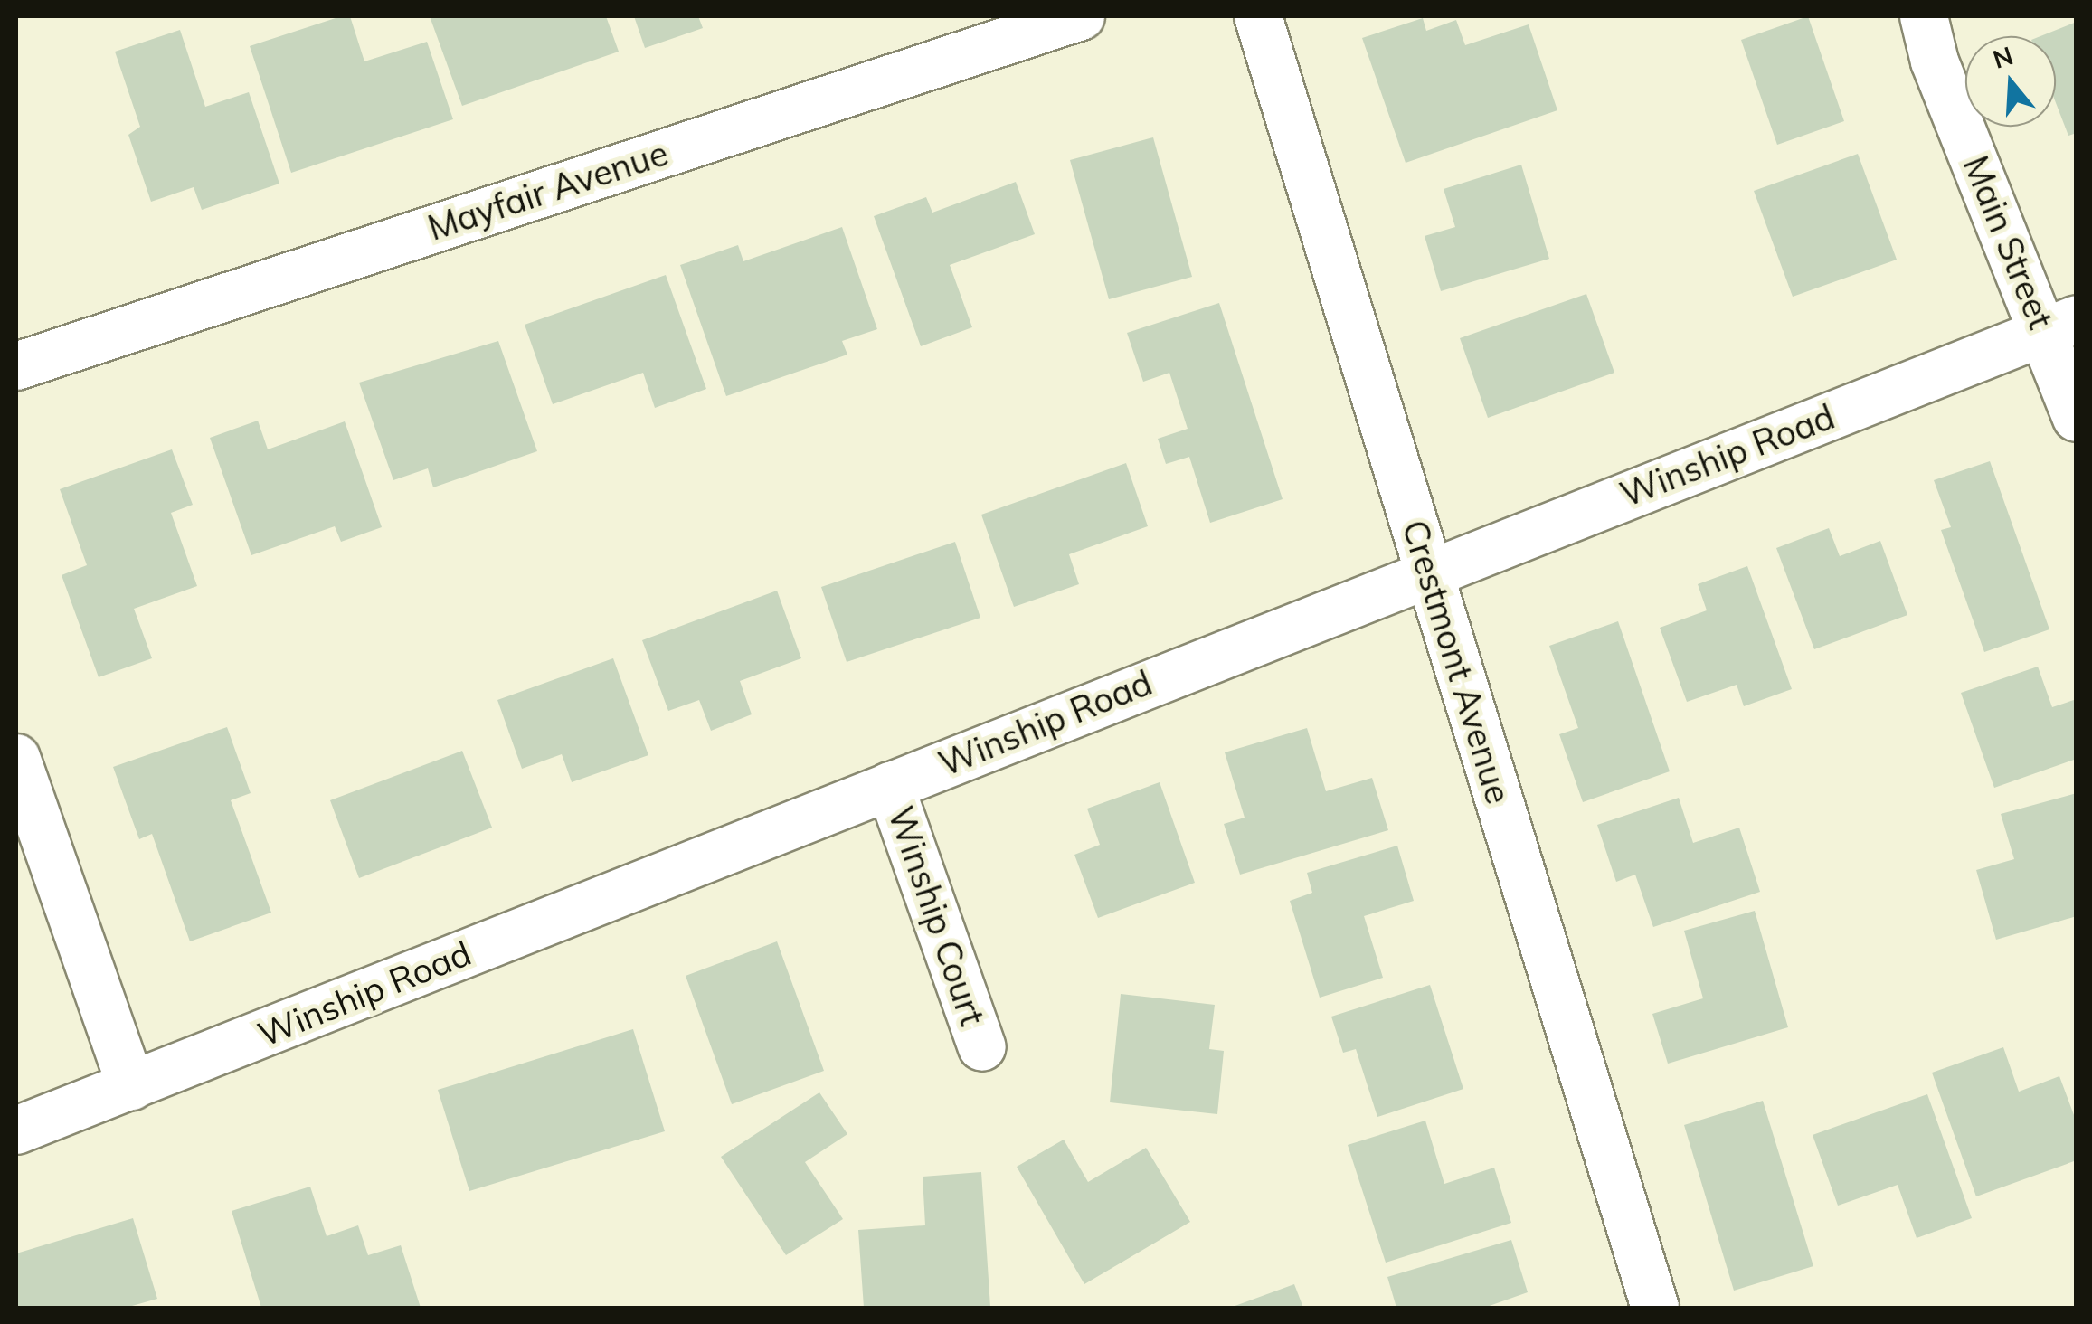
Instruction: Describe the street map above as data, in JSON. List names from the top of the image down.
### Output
{
  "streets": {
    "street": [
      "Mayfair Avenue",
      "Main Street",
      "Winship Road",
      "Crestmont Avenue",
      "Winship Court"
    ]
  },
  "crossings": [
    ["Main Street", "Winship Road"],
    ["Winship Road", "Crestmont Avenue"],
    ["Winship Road", "Winship Court"]
  ],
  "north": "top"
}
